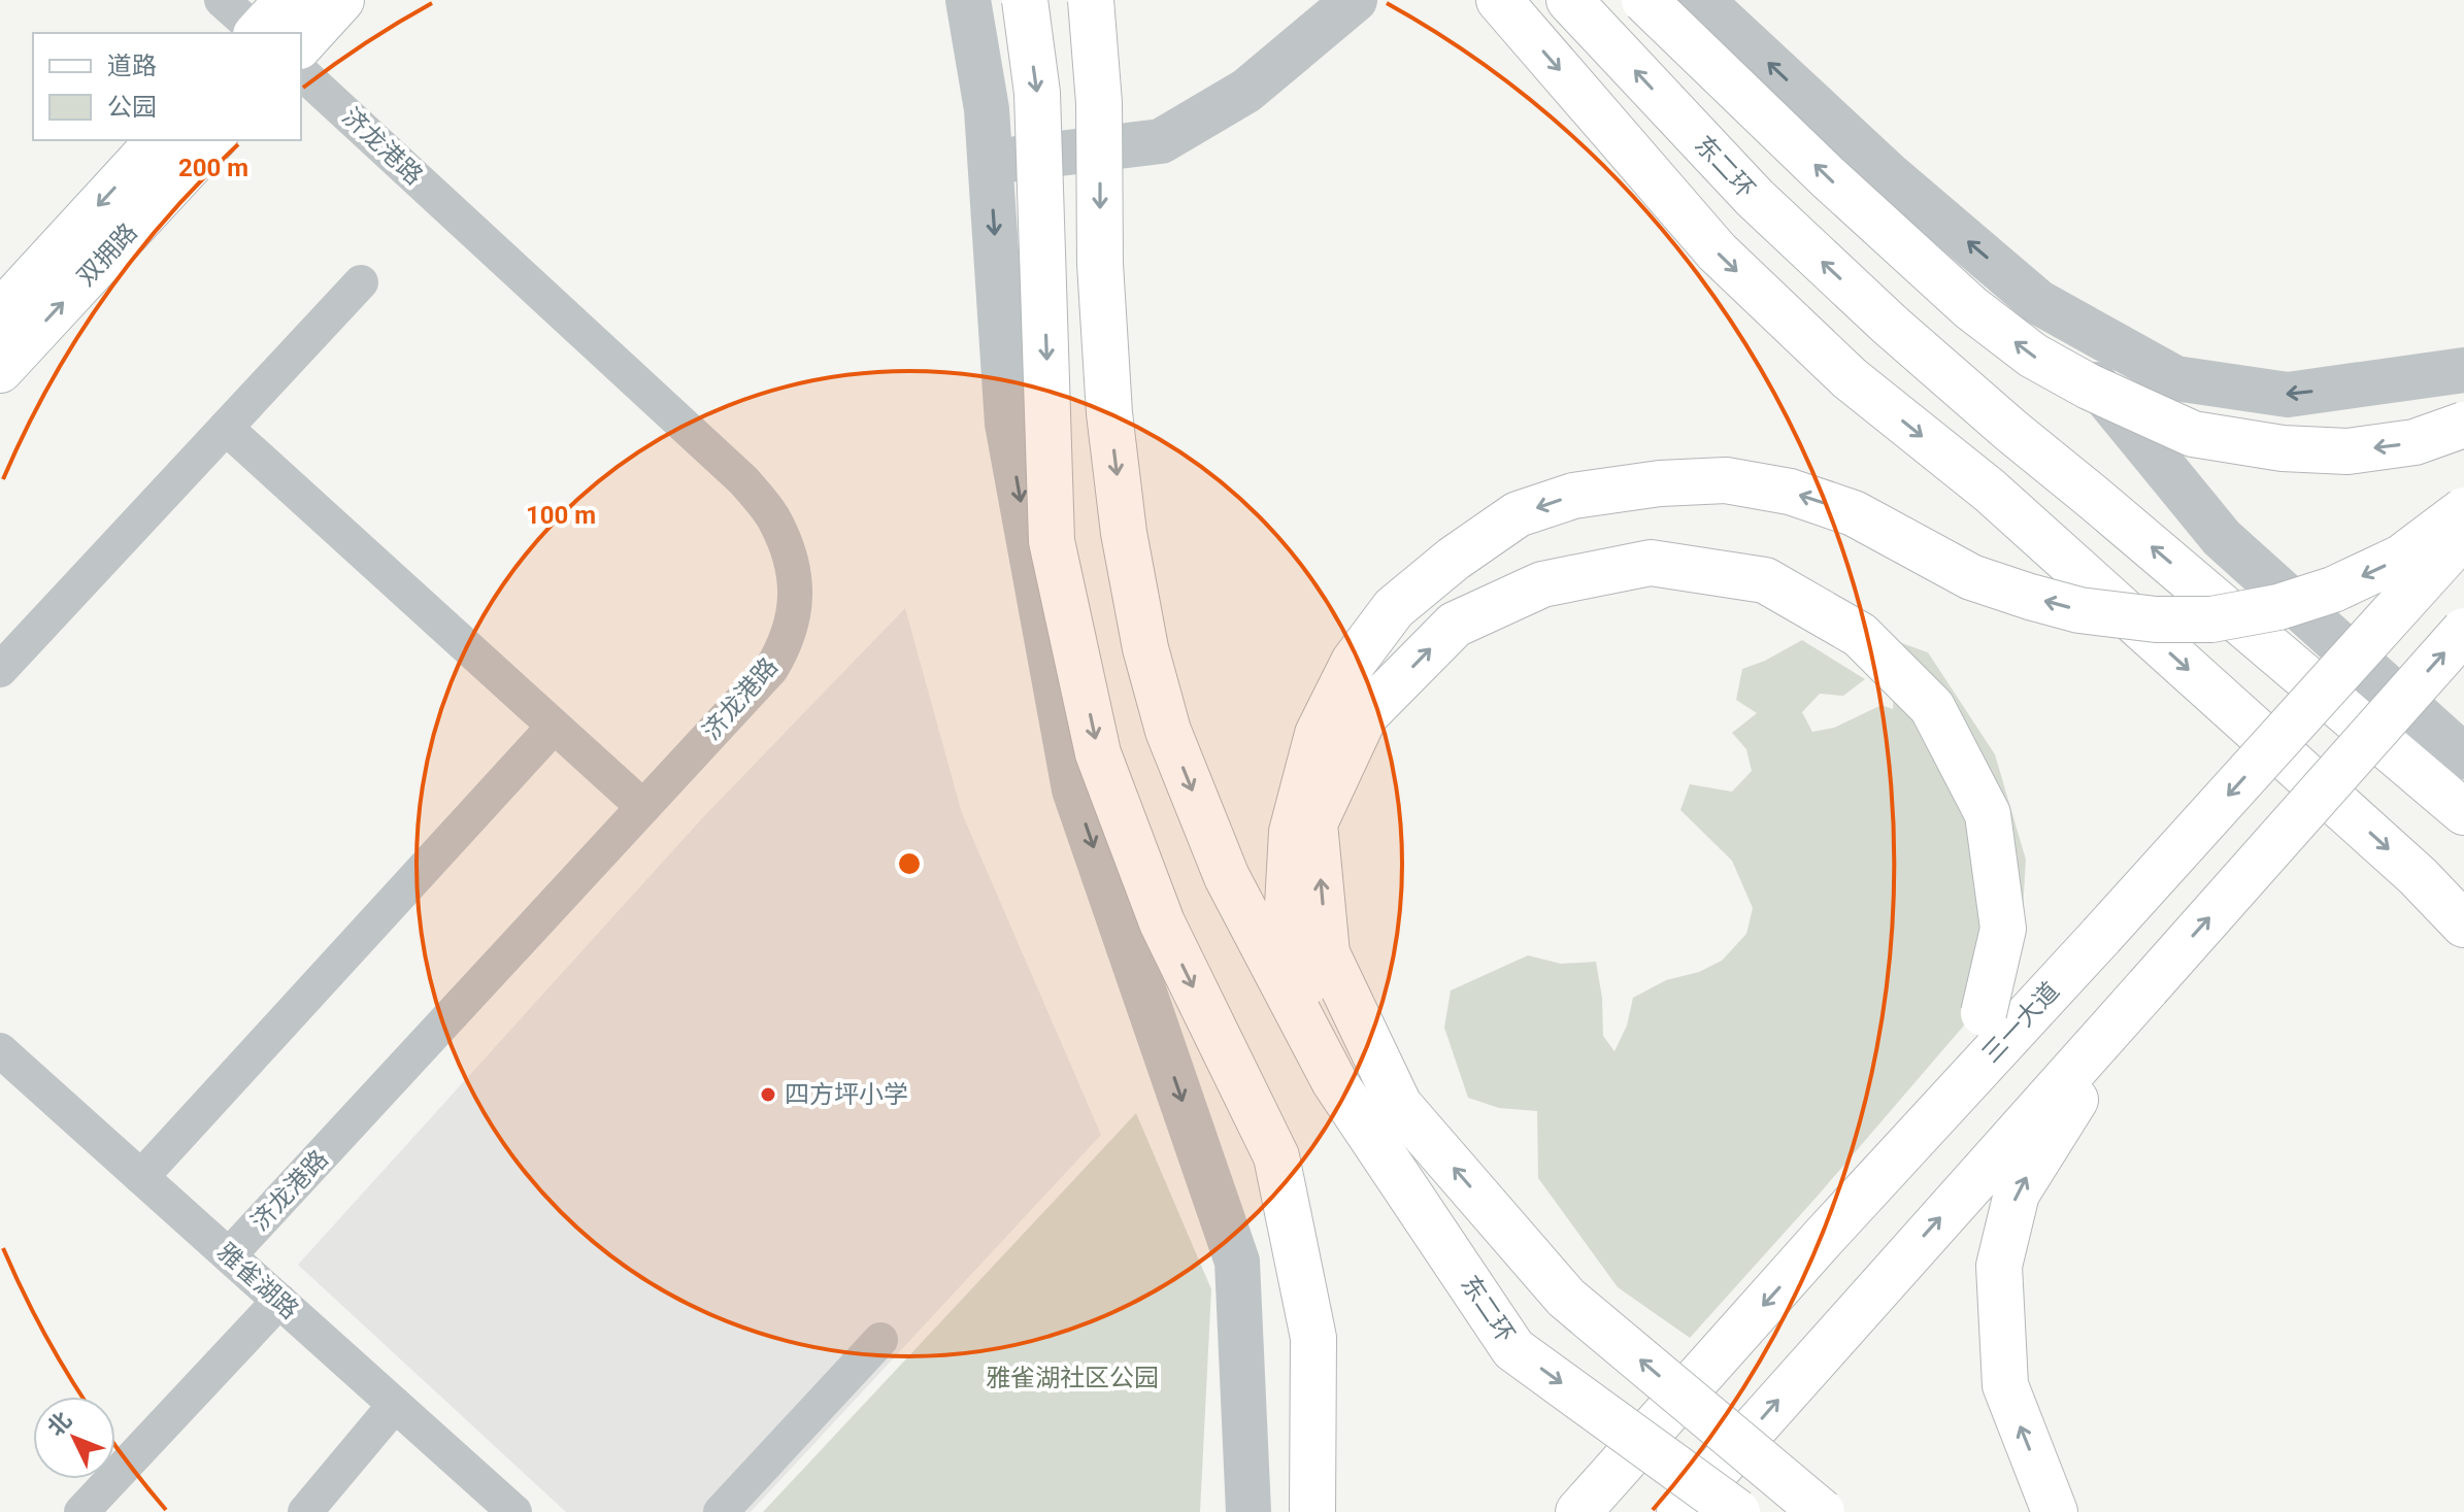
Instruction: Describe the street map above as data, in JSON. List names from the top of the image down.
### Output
{
  "streets": {
    "main road": ["东二环", "双拥路", "三一大道"],
    "street": ["济龙港路", "雅雀湖路"]
  },
  "crossings": [
    ["济龙港路", "雅雀湖路"]
  ],
  "parks": ["雅雀湖社区公园"],
  "places": ["四方坪小学"],
  "legend": ["道路", "公园"],
  "north": "top left",
  "rings": ["200 m", "100 m"]
}
